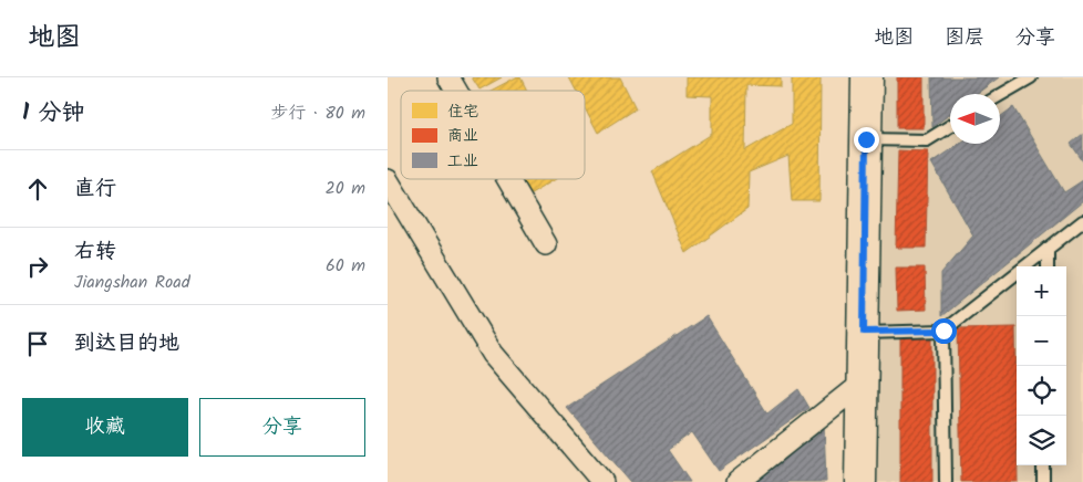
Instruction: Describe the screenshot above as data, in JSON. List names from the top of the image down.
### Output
{
  "legend": ["住宅", "商业", "工业"],
  "north": "left",
  "page": {
    "header": "地图",
    "nav": ["地图", "图层", "分享"],
    "heading": ["1 分钟", "步行 · 80 m"],
    "list": [
      ["直行", "20 m"],
      ["右转", "Jiangshan Road", "60 m"],
      "到达目的地"
    ],
    "map_buttons": ["+", "−"],
    "buttons": ["收藏", "分享"]
  }
}
